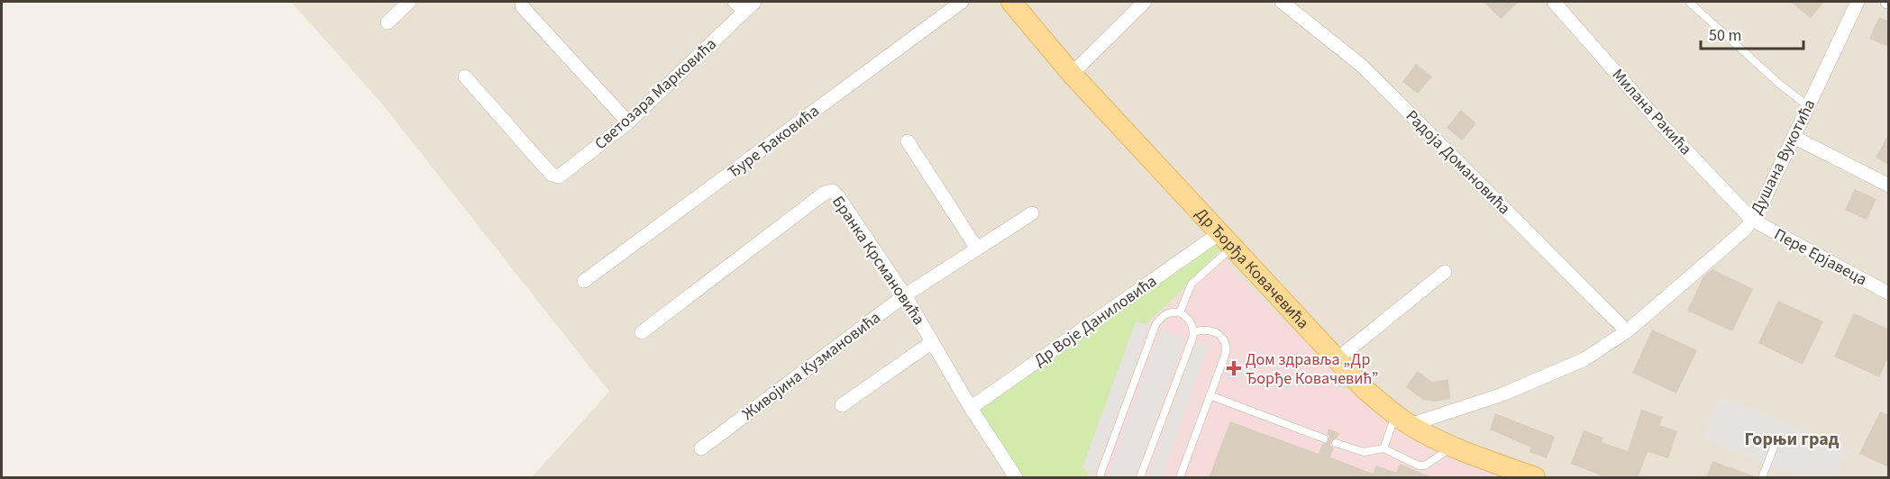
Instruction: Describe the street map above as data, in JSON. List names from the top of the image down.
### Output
{
  "streets": {
    "main road": ["Др Ђорђа Ковачевића"],
    "street": [
      "Светозара Марковића",
      "Милана Ракића",
      "Ђуре Ђаковића",
      "Душана Вукотића",
      "Радоја Домановића",
      "Пере Ерјавеца",
      "Бранка Крсмановића",
      "Др Воје Даниловића",
      "Живојина Кузмановића"
    ]
  },
  "crossings": [
    ["Милана Ракића", "Душана Вукотића"],
    ["Милана Ракића", "Пере Ерјавеца"],
    ["Душана Вукотића", "Радоја Домановића"],
    ["Душана Вукотића", "Пере Ерјавеца"],
    ["Душана Вукотића", "Др Ђорђа Ковачевића"],
    ["Бранка Крсмановића", "Др Воје Даниловића"],
    ["Бранка Крсмановића", "Живојина Кузмановића"],
    ["Др Ђорђа Ковачевића", "Др Воје Даниловића"]
  ],
  "districts": ["Горњи град"],
  "places": {
    "health": ["Дом здравља „Др Ђорђе Ковачевић”"]
  },
  "scale_bar": "50 m"
}
